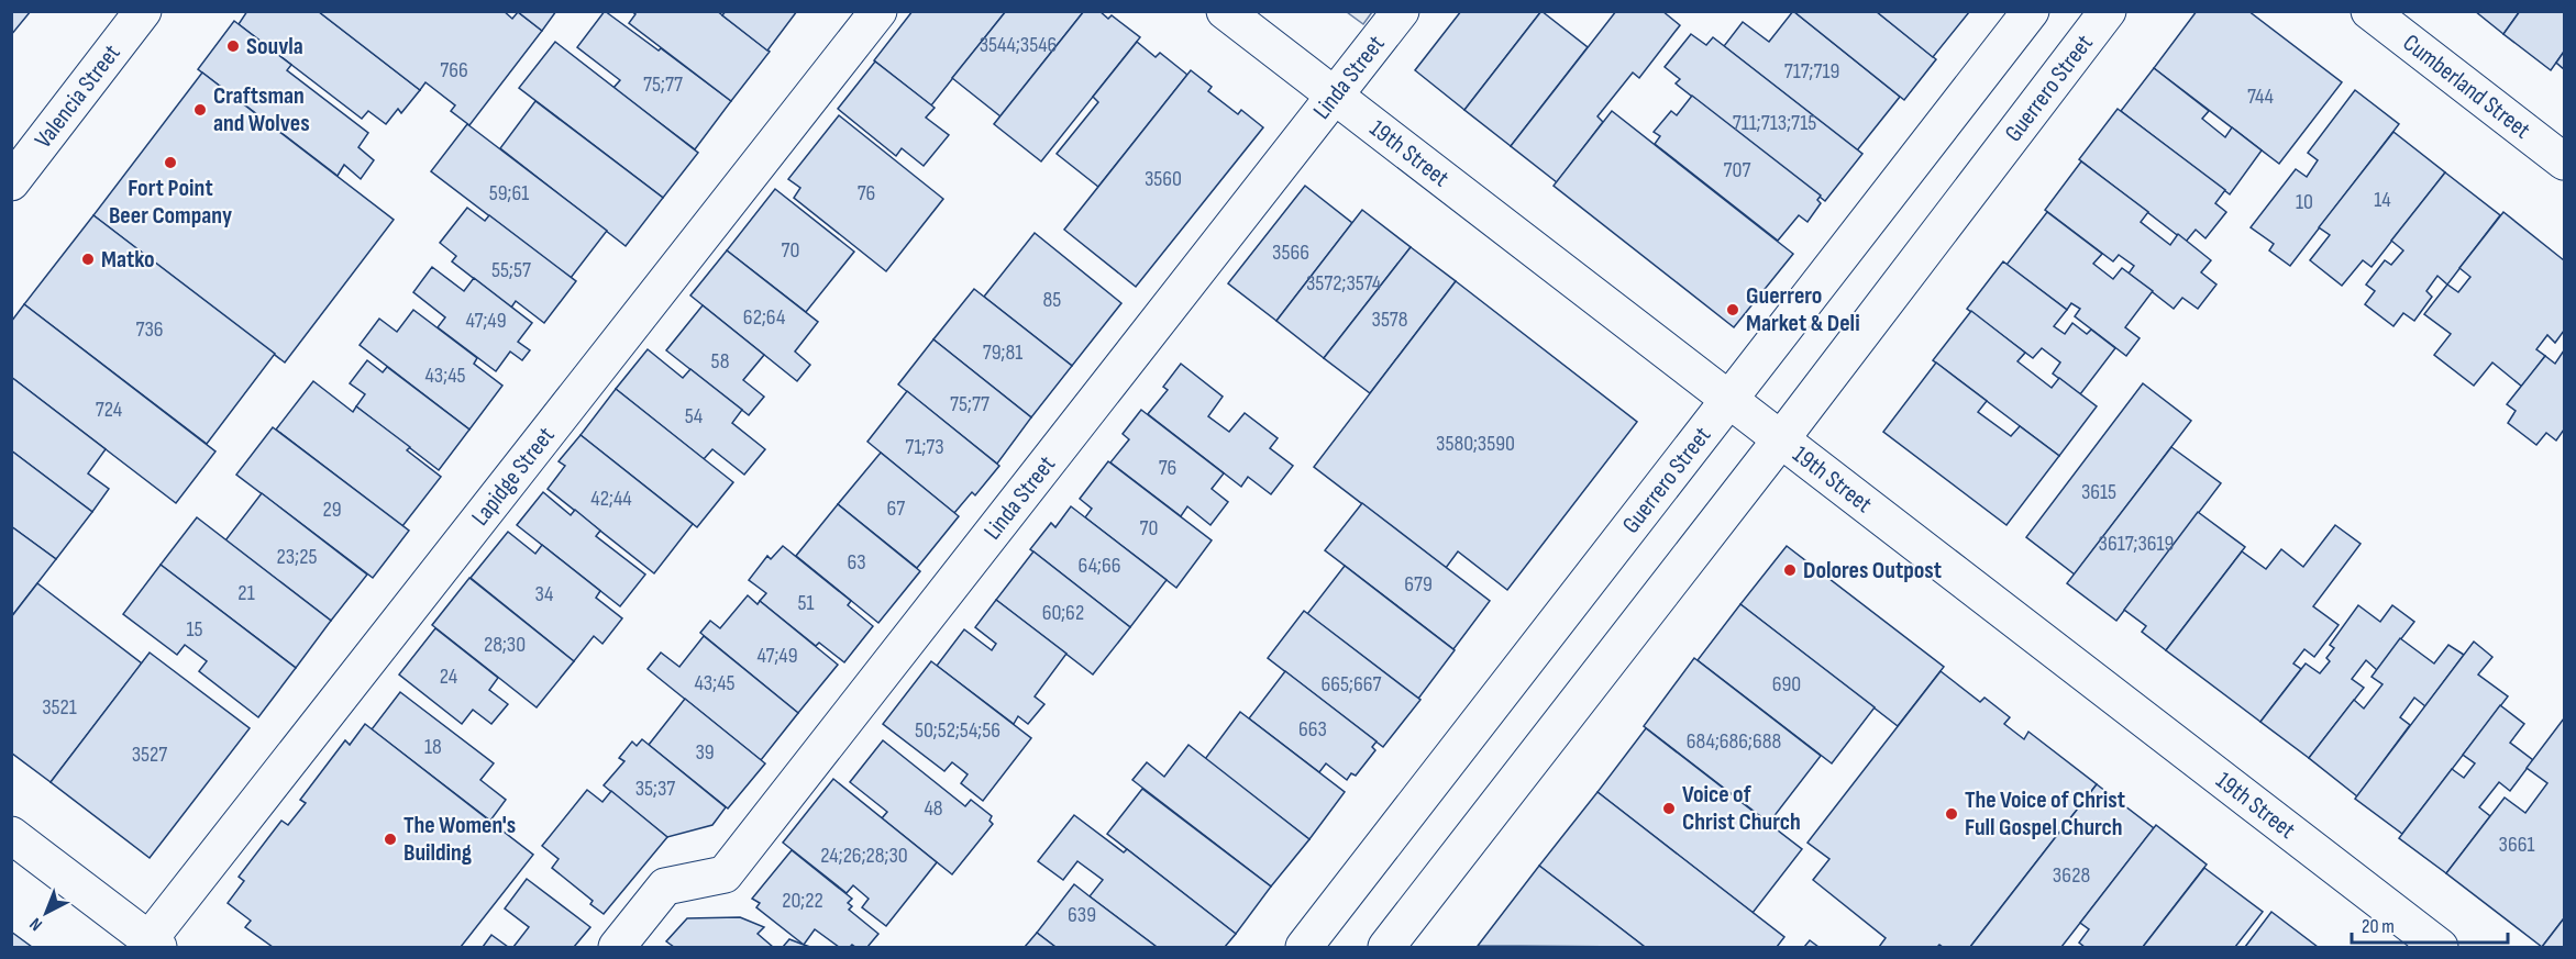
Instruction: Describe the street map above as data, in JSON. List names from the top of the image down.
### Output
{
  "streets": {
    "street": [
      "Linda Street",
      "Cumberland Street",
      "Guerrero Street",
      "Valencia Street",
      "19th Street",
      "Lapidge Street"
    ]
  },
  "crossings": [
    ["Linda Street", "19th Street"],
    ["Guerrero Street", "19th Street"]
  ],
  "places": [
    "Souvla",
    "Craftsman and Wolves",
    "Fort Point Beer Company",
    "Matko",
    "Guerrero Market & Deli",
    "Dolores Outpost",
    "Voice of Christ Church",
    "The Voice of Christ Full Gospel Church",
    "The Women's Building"
  ],
  "house_numbers": [
    "3544;3546",
    "766",
    "717;719",
    "75;77",
    "744",
    "711;713;715",
    "707",
    "3560",
    "59;61",
    "76",
    "14",
    "10",
    "70",
    "3566",
    "55;57",
    "3572;3574",
    "85",
    "62;64",
    "3578",
    "47;49",
    "736",
    "79;81",
    "58",
    "43;45",
    "75;77",
    "724",
    "54",
    "3580;3590",
    "71;73",
    "76",
    "3615",
    "42;44",
    "67",
    "29",
    "70",
    "3617;3619",
    "23;25",
    "63",
    "64;66",
    "679",
    "21",
    "34",
    "51",
    "60;62",
    "15",
    "28;30",
    "47;49",
    "24",
    "43;45",
    "665;667",
    "690",
    "3521",
    "663",
    "50;52;54;56",
    "684;686;688",
    "18",
    "39",
    "3527",
    "35;37",
    "48",
    "3661",
    "24;26;28;30",
    "3628",
    "20;22",
    "639"
  ],
  "scale_bar": "20 m",
  "north": "bottom left"
}
